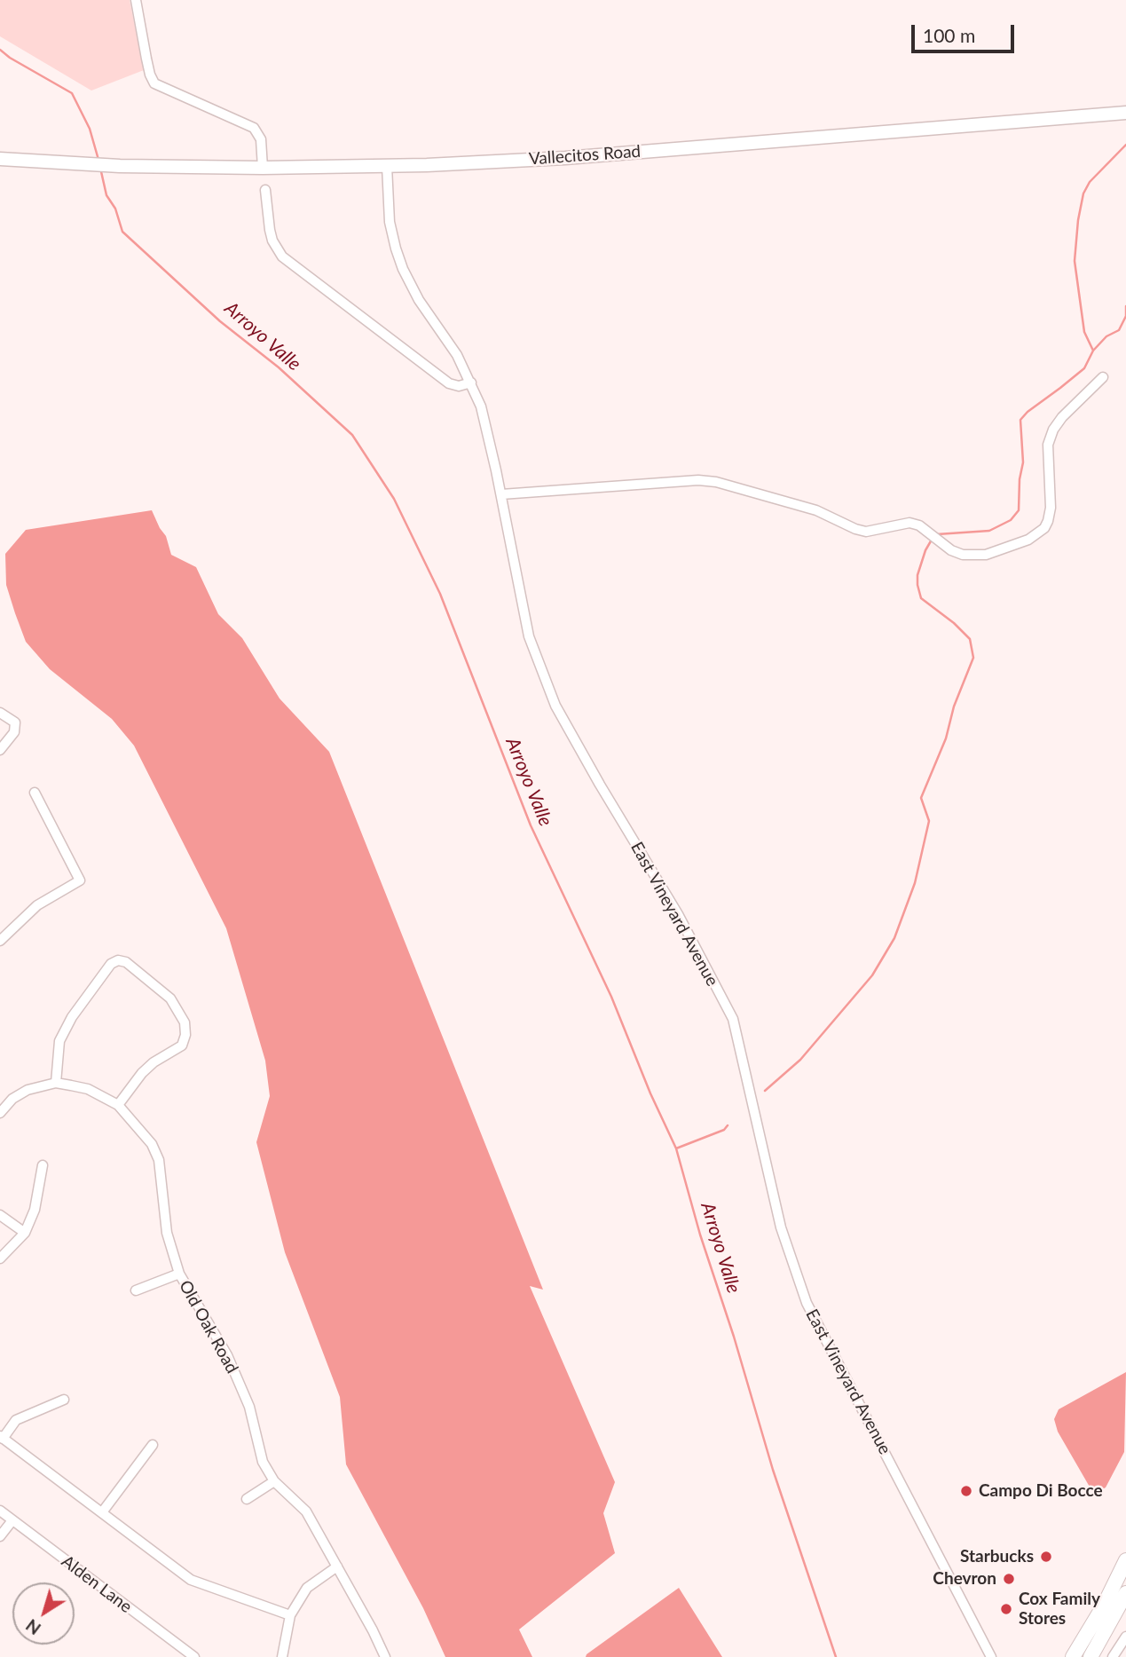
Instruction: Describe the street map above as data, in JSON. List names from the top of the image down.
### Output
{
  "streets": {
    "main road": ["Vallecitos Road"],
    "street": ["East Vineyard Avenue", "Old Oak Road", "Alden Lane"]
  },
  "crossings": [
    ["Vallecitos Road", "East Vineyard Avenue"]
  ],
  "water": ["Arroyo Valle"],
  "places": [
    "Campo Di Bocce",
    "Starbucks",
    "Chevron",
    "Cox Family Stores"
  ],
  "scale_bar": "100 m",
  "north": "bottom left"
}
